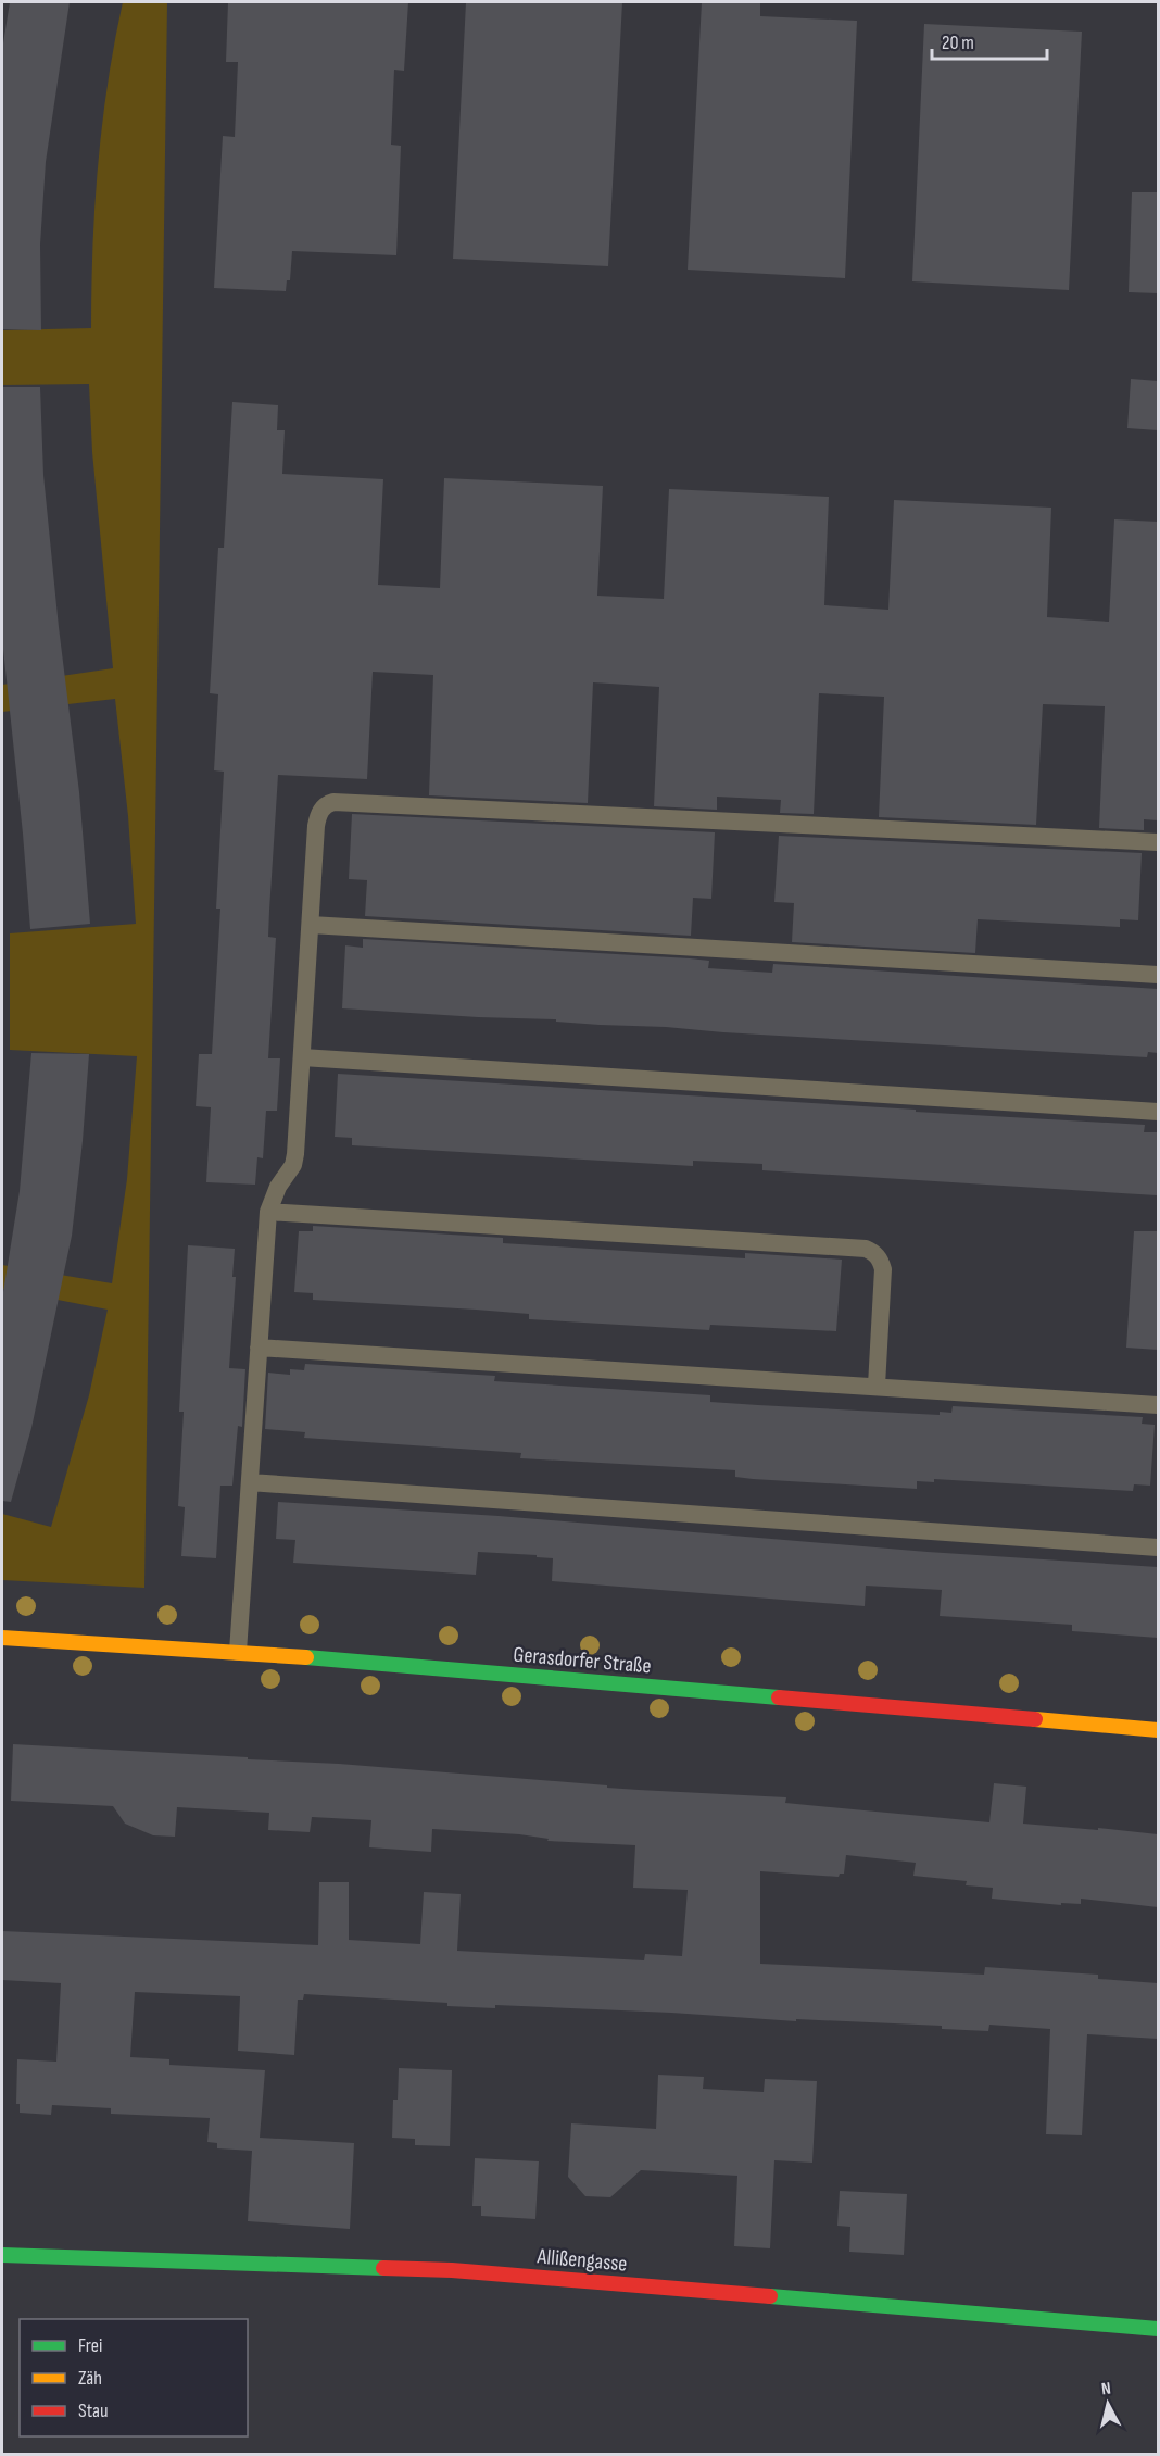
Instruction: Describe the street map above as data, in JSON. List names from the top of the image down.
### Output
{
  "streets": {
    "main road": ["Gerasdorfer Straße", "Allißengasse"]
  },
  "legend": ["Frei", "Zäh", "Stau"],
  "scale_bar": "20 m",
  "north": "top"
}
